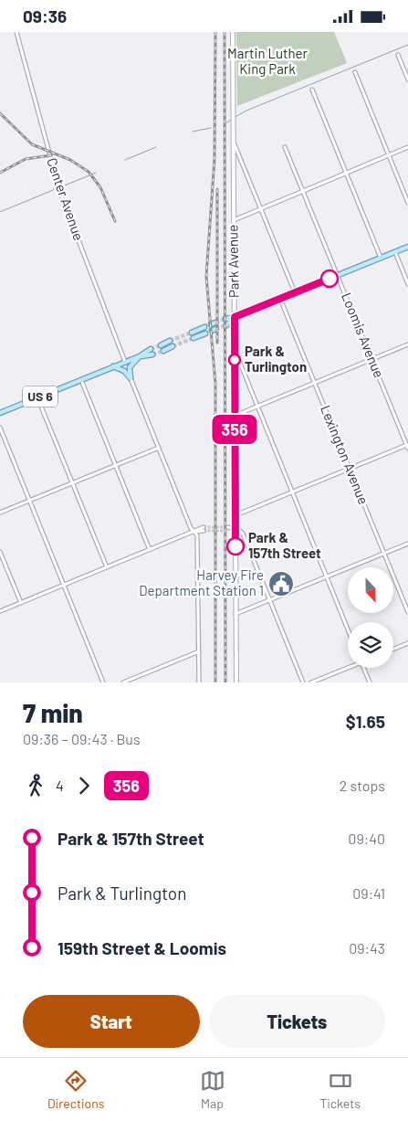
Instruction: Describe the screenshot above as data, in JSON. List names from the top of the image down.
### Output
{
  "streets": {
    "main road": ["US 6"],
    "street": [
      "Center Avenue",
      "Park Avenue",
      "Loomis Avenue",
      "Lexington Avenue"
    ]
  },
  "crossings": [
    ["Center Avenue", "US 6"]
  ],
  "parks": ["Martin Luther King Park"],
  "places": {
    "other": ["Park & Turlington", "Park & 157th Street"],
    "public building": ["Harvey Fire Department Station 1"]
  },
  "lines": ["bus line 356"],
  "north": "bottom",
  "page": {
    "status": "09:36",
    "on_map": "356",
    "heading": ["7 min", "09:36 – 09:43 · Bus", "$1.65"],
    "legs": ["4", "356", "2 stops"],
    "list": [
      {
        "name": "Park & 157th Street",
        "value": "09:40"
      },
      {
        "name": "Park & Turlington",
        "value": "09:41"
      },
      {
        "name": "159th Street & Loomis",
        "value": "09:43"
      }
    ],
    "buttons": ["Start", "Tickets"],
    "tabs": ["Directions", "Map", "Tickets"]
  }
}
